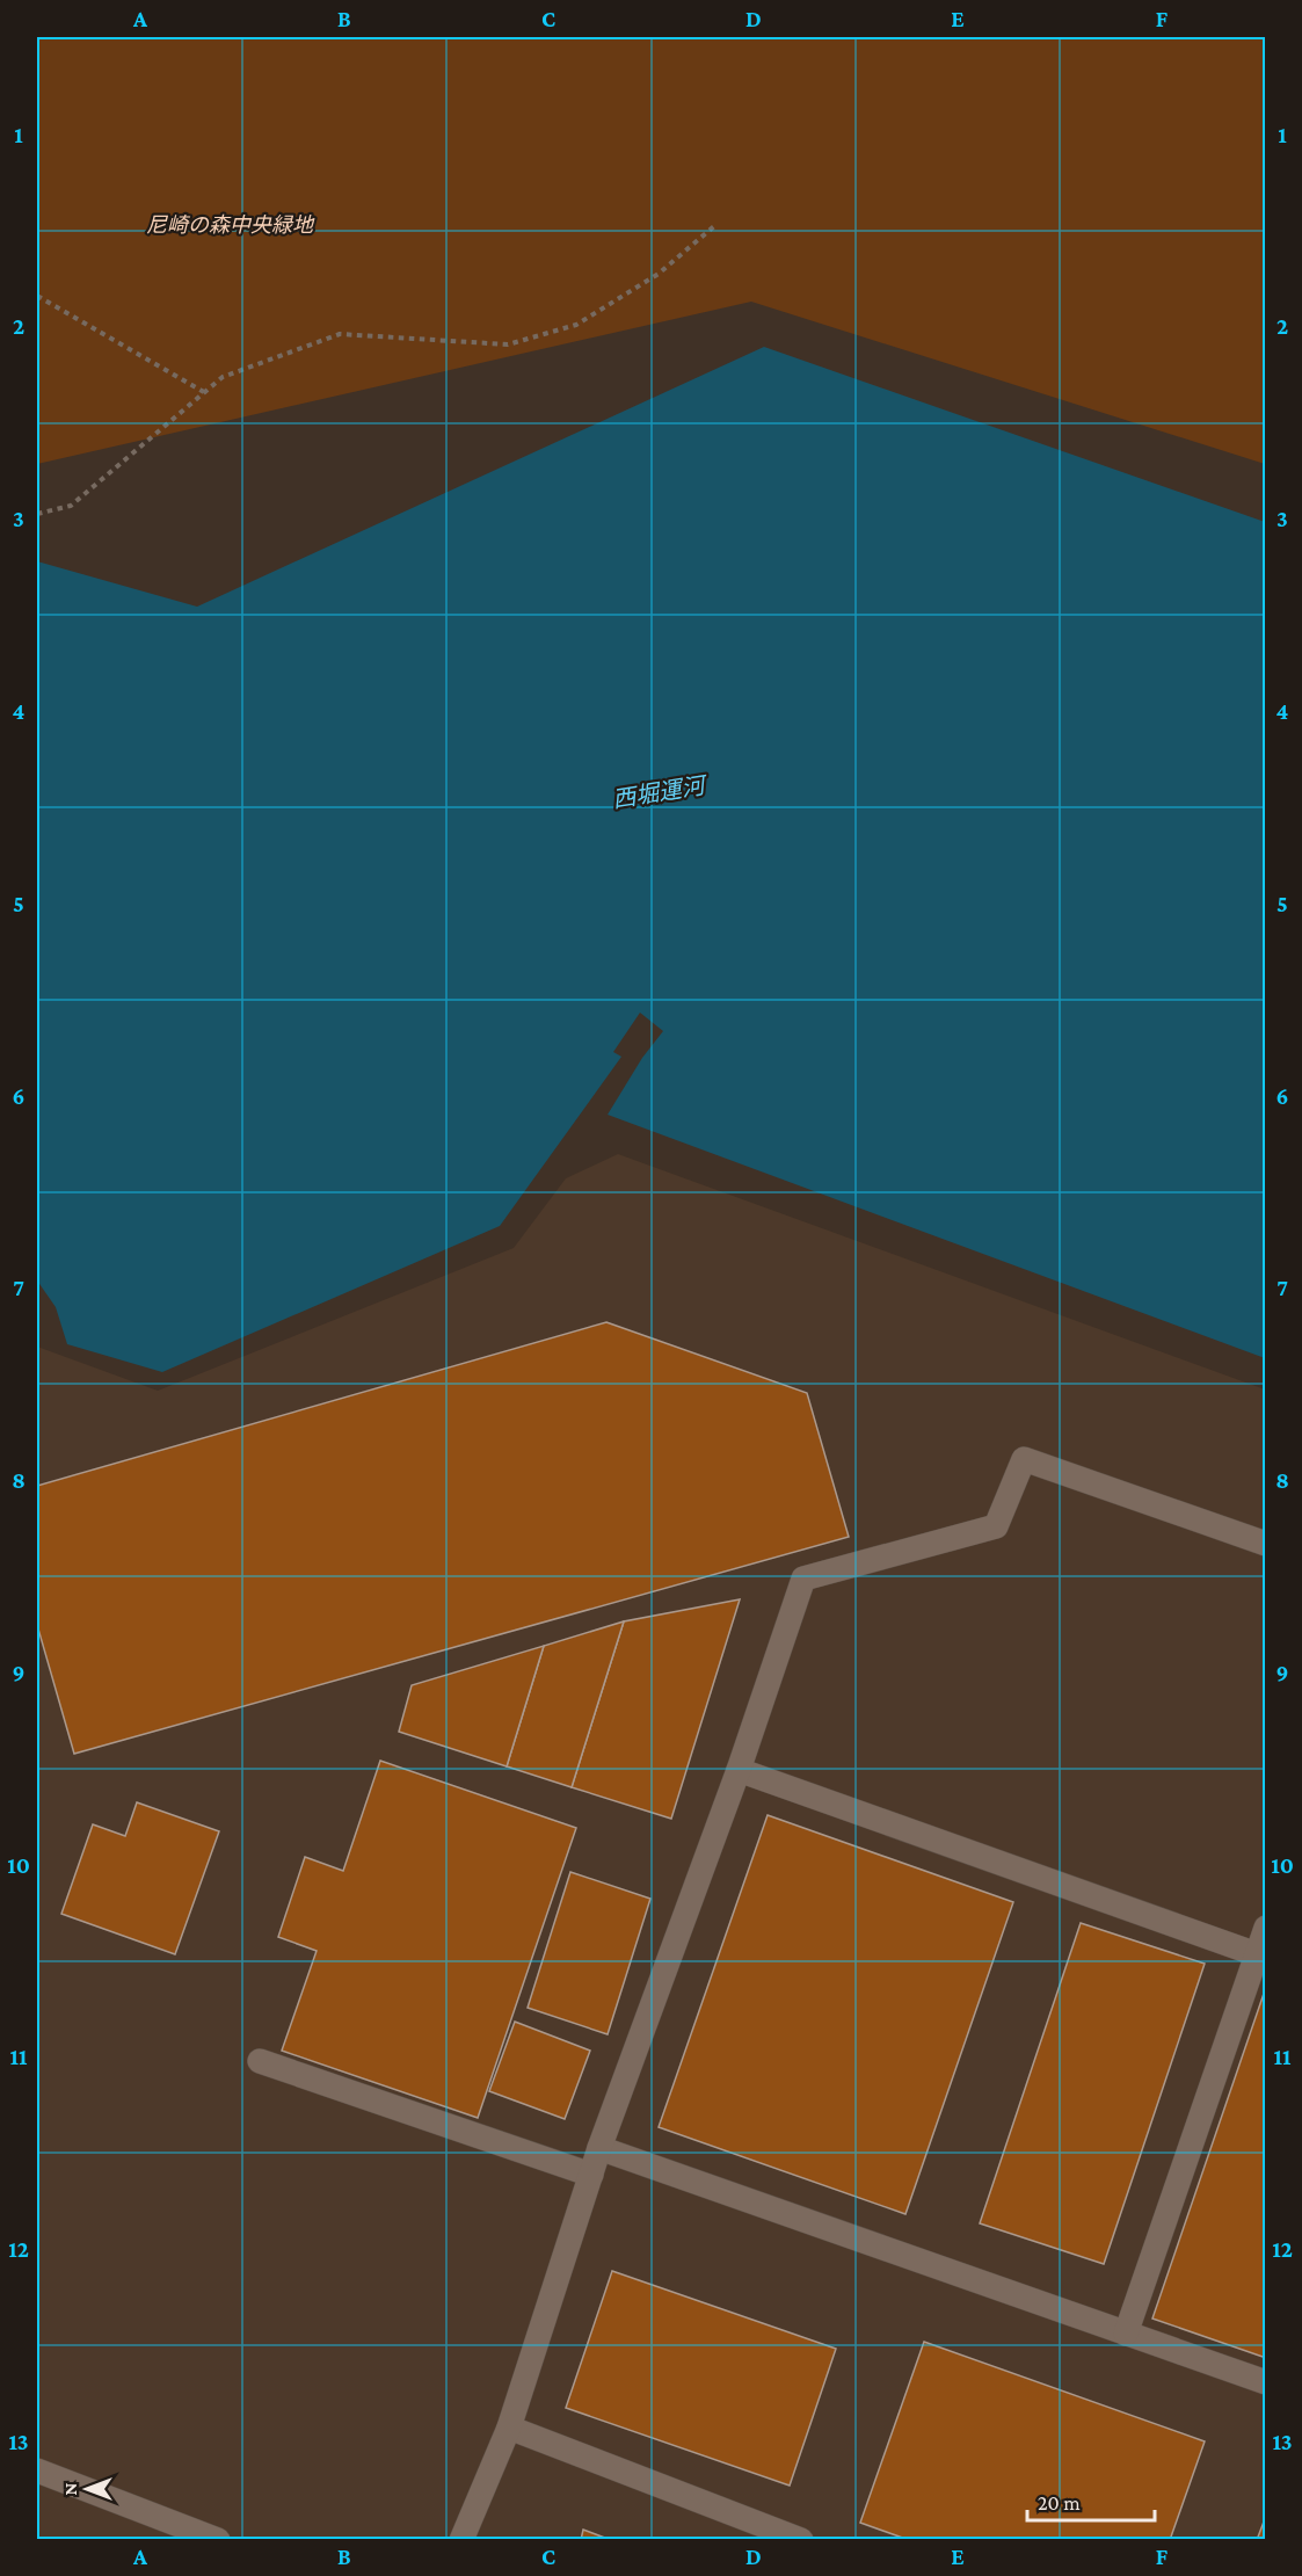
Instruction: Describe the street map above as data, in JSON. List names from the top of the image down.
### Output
{
  "water": ["西堀運河"],
  "parks": ["尼崎の森中央緑地"],
  "scale_bar": "20 m",
  "north": "left",
  "grid": {
    "columns": [
      "A",
      "B",
      "C",
      "D",
      "E",
      "F"
    ],
    "rows": [
      "1",
      "2",
      "3",
      "4",
      "5",
      "6",
      "7",
      "8",
      "9",
      "10",
      "11",
      "12",
      "13"
    ]
  }
}
